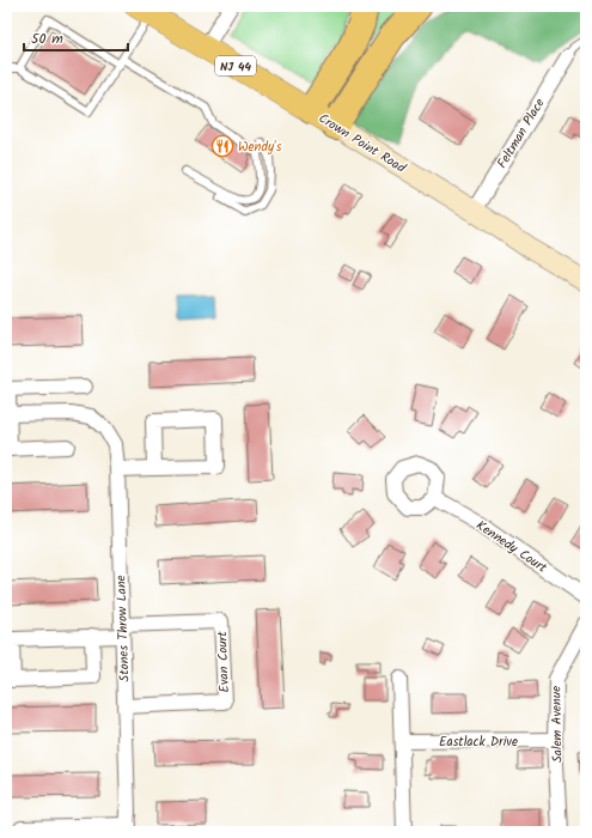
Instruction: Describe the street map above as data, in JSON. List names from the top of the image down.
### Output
{
  "streets": {
    "main road": ["NJ 44", "Crown Point Road"],
    "street": [
      "Feltman Place",
      "Kennedy Court",
      "Stones Throw Lane",
      "Evan Court",
      "Salem Avenue",
      "Eastlack Drive"
    ]
  },
  "crossings": [
    ["Feltman Place", "Crown Point Road"],
    ["Stones Throw Lane", "Evan Court"],
    ["Salem Avenue", "Eastlack Drive"]
  ],
  "places": {
    "restaurant": ["Wendy's"]
  },
  "scale_bar": "50 m"
}
